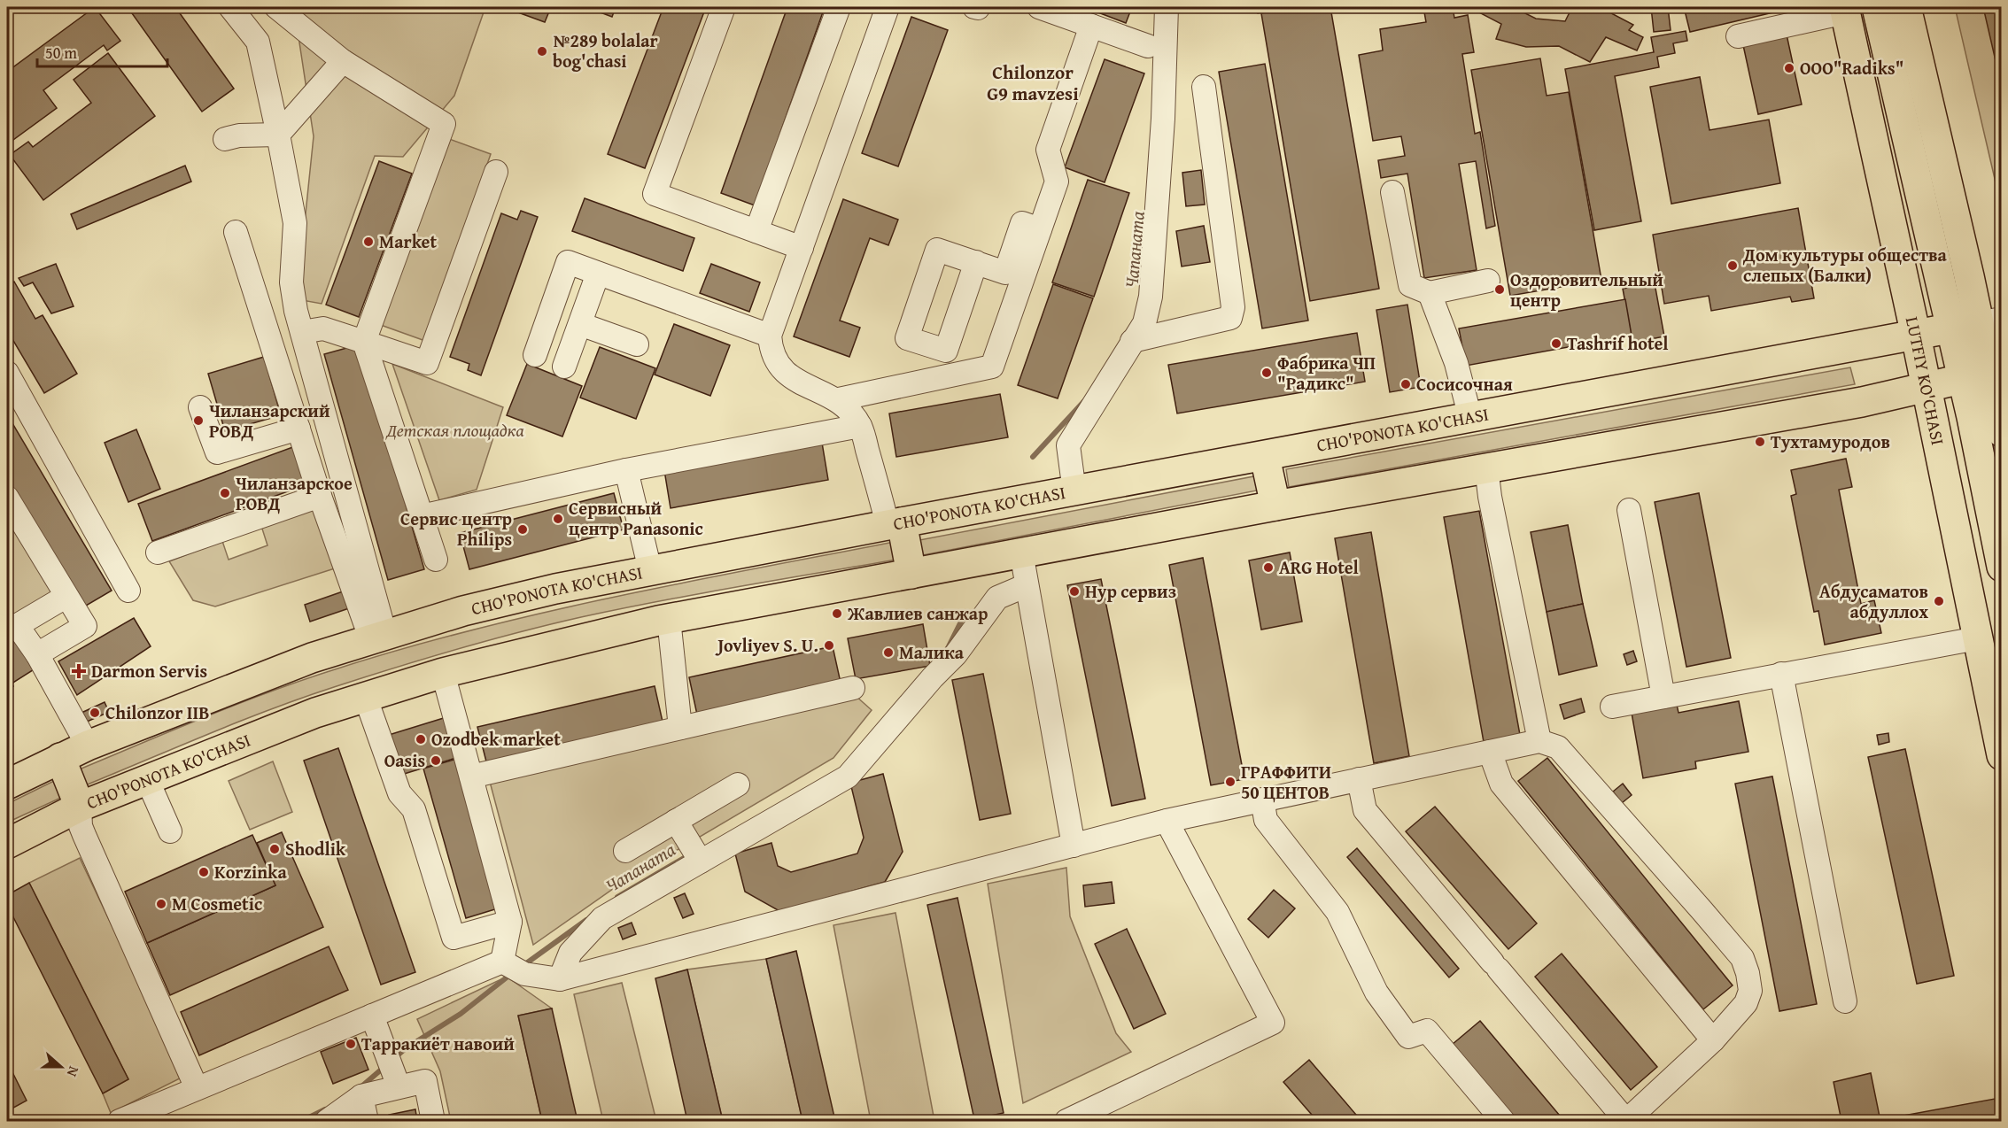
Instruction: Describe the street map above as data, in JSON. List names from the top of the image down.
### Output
{
  "streets": {
    "main road": ["LUTFIY KO'CHASI", "CHO'PONOTA KO'CHASI"]
  },
  "crossings": [
    ["LUTFIY KO'CHASI", "CHO'PONOTA KO'CHASI"]
  ],
  "districts": ["Chilonzor G9 mavzesi"],
  "water": ["Чапаната"],
  "parks": ["Детская площадка"],
  "places": {
    "other": [
      "№289 bolalar bog'chasi",
      "OOO\"Radiks\"",
      "Market",
      "Дом культуры общества слепых (Балки)",
      "Оздоровительный центр",
      "Tashrif hotel",
      "Фабрика ЧП \"Радикс\"",
      "Сосисочная",
      "Чиланзарский РОВД",
      "Тухтамуродов",
      "Чиланзарское РОВД",
      "Сервисный центр Panasonic",
      "Сервис центр Philips",
      "ARG Hotel",
      "Нур сервиз",
      "Абдусаматов абдуллох",
      "Жавлиев санжар",
      "Jovliyev S. U.",
      "Малика",
      "Chilonzor IIB",
      "Ozodbek market",
      "Oasis",
      "ГРАФФИТИ 50 ЦЕНТОВ",
      "Shodlik",
      "Korzinka",
      "M Cosmetic",
      "Тарракиёт навоий"
    ],
    "health": ["Darmon Servis"]
  },
  "scale_bar": "50 m",
  "north": "right"
}
